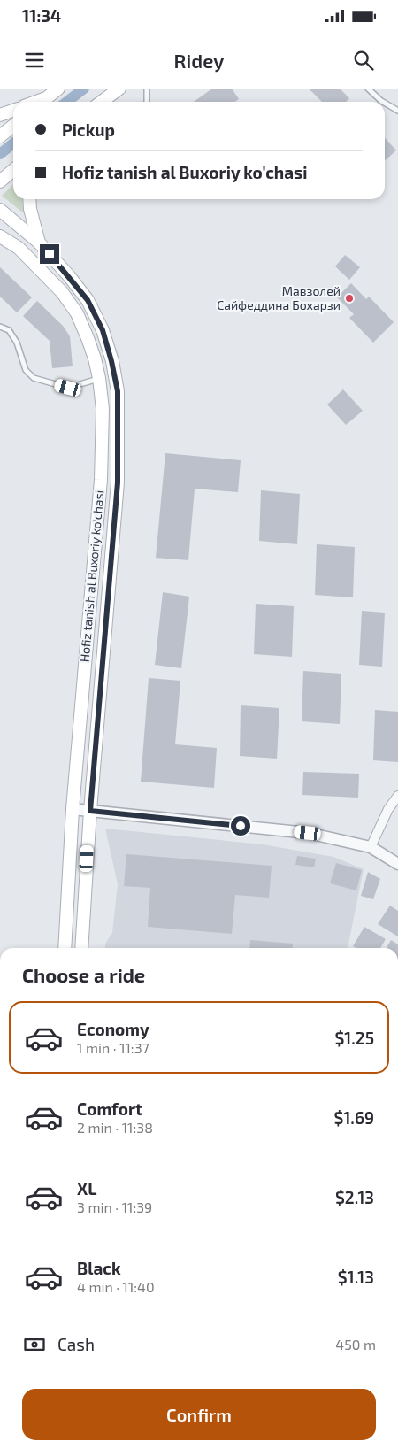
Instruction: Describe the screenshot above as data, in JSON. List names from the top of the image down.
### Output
{
  "streets": {
    "main road": ["Hofiz tanish al Buxoriy ko'chasi"]
  },
  "places": ["Мавзолей Сайфеддина Бохарзи"],
  "page": {
    "status": "11:34",
    "header": "Ridey",
    "banner": ["Pickup", "Hofiz tanish al Buxoriy ko'chasi"],
    "heading": "Choose a ride",
    "list": [
      {
        "name": "Economy",
        "note": "1 min · 11:37",
        "value": "$1.25"
      },
      {
        "name": "Comfort",
        "note": "2 min · 11:38",
        "value": "$1.69"
      },
      {
        "name": "XL",
        "note": "3 min · 11:39",
        "value": "$2.13"
      },
      {
        "name": "Black",
        "note": "4 min · 11:40",
        "value": "$1.13"
      }
    ],
    "pay": ["Cash", "450 m"],
    "buttons": "Confirm"
  }
}
